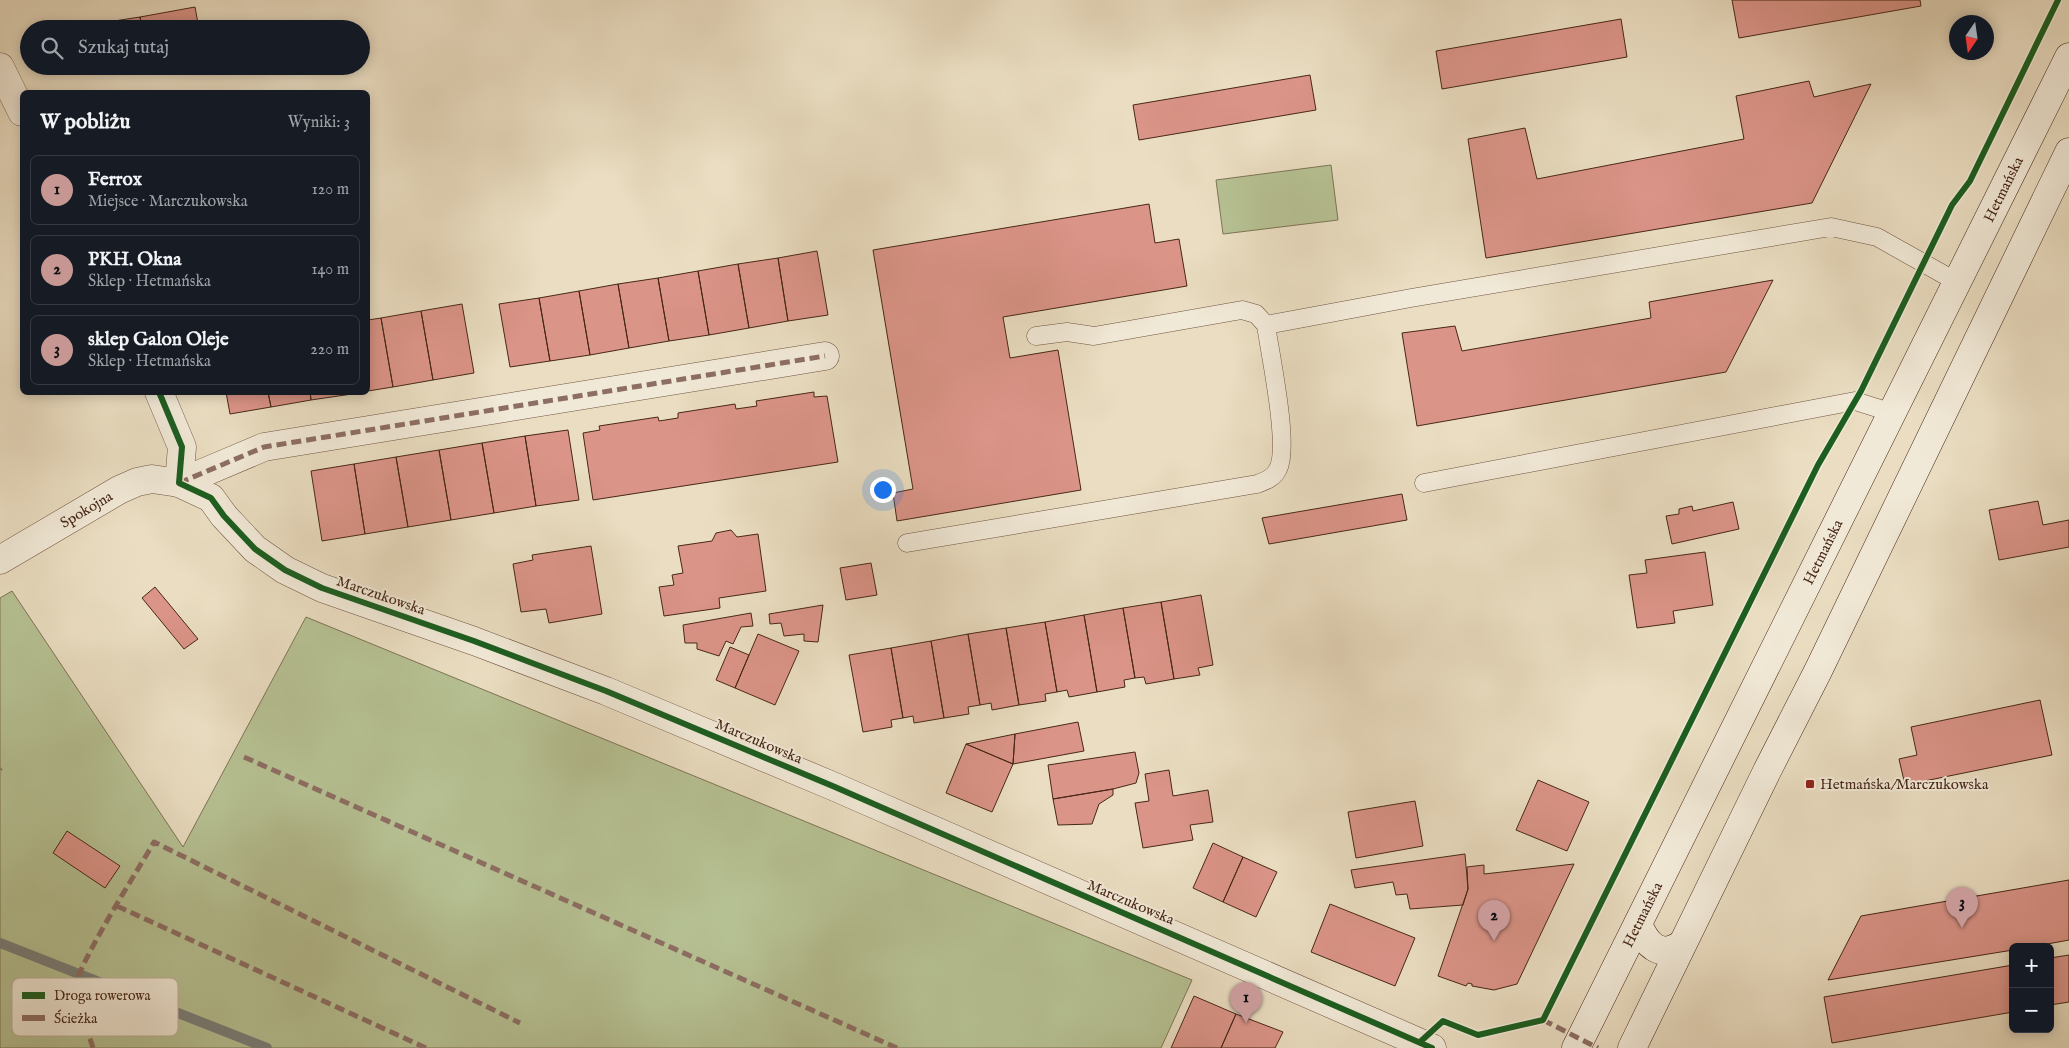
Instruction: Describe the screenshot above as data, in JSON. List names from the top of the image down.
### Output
{
  "streets": {
    "street": ["Hetmańska", "Spokojna", "Marczukowska"]
  },
  "crossings": [
    ["Spokojna", "Marczukowska"]
  ],
  "places": {
    "transit": ["Hetmańska/Marczukowska"]
  },
  "legend": ["Droga rowerowa", "Ścieżka"],
  "north": "bottom",
  "page": {
    "search": "Szukaj tutaj",
    "heading": ["W pobliżu", "Wyniki: 3"],
    "list": [
      {
        "mark": "1",
        "name": "Ferrox",
        "note": "Miejsce · Marczukowska",
        "value": "120 m"
      },
      {
        "mark": "2",
        "name": "PKH. Okna",
        "note": "Sklep · Hetmańska",
        "value": "140 m"
      },
      {
        "mark": "3",
        "name": "sklep Galon Oleje",
        "note": "Sklep · Hetmańska",
        "value": "220 m"
      }
    ],
    "pins": ["3", "2", "1"],
    "map_buttons": ["+", "−"]
  }
}
